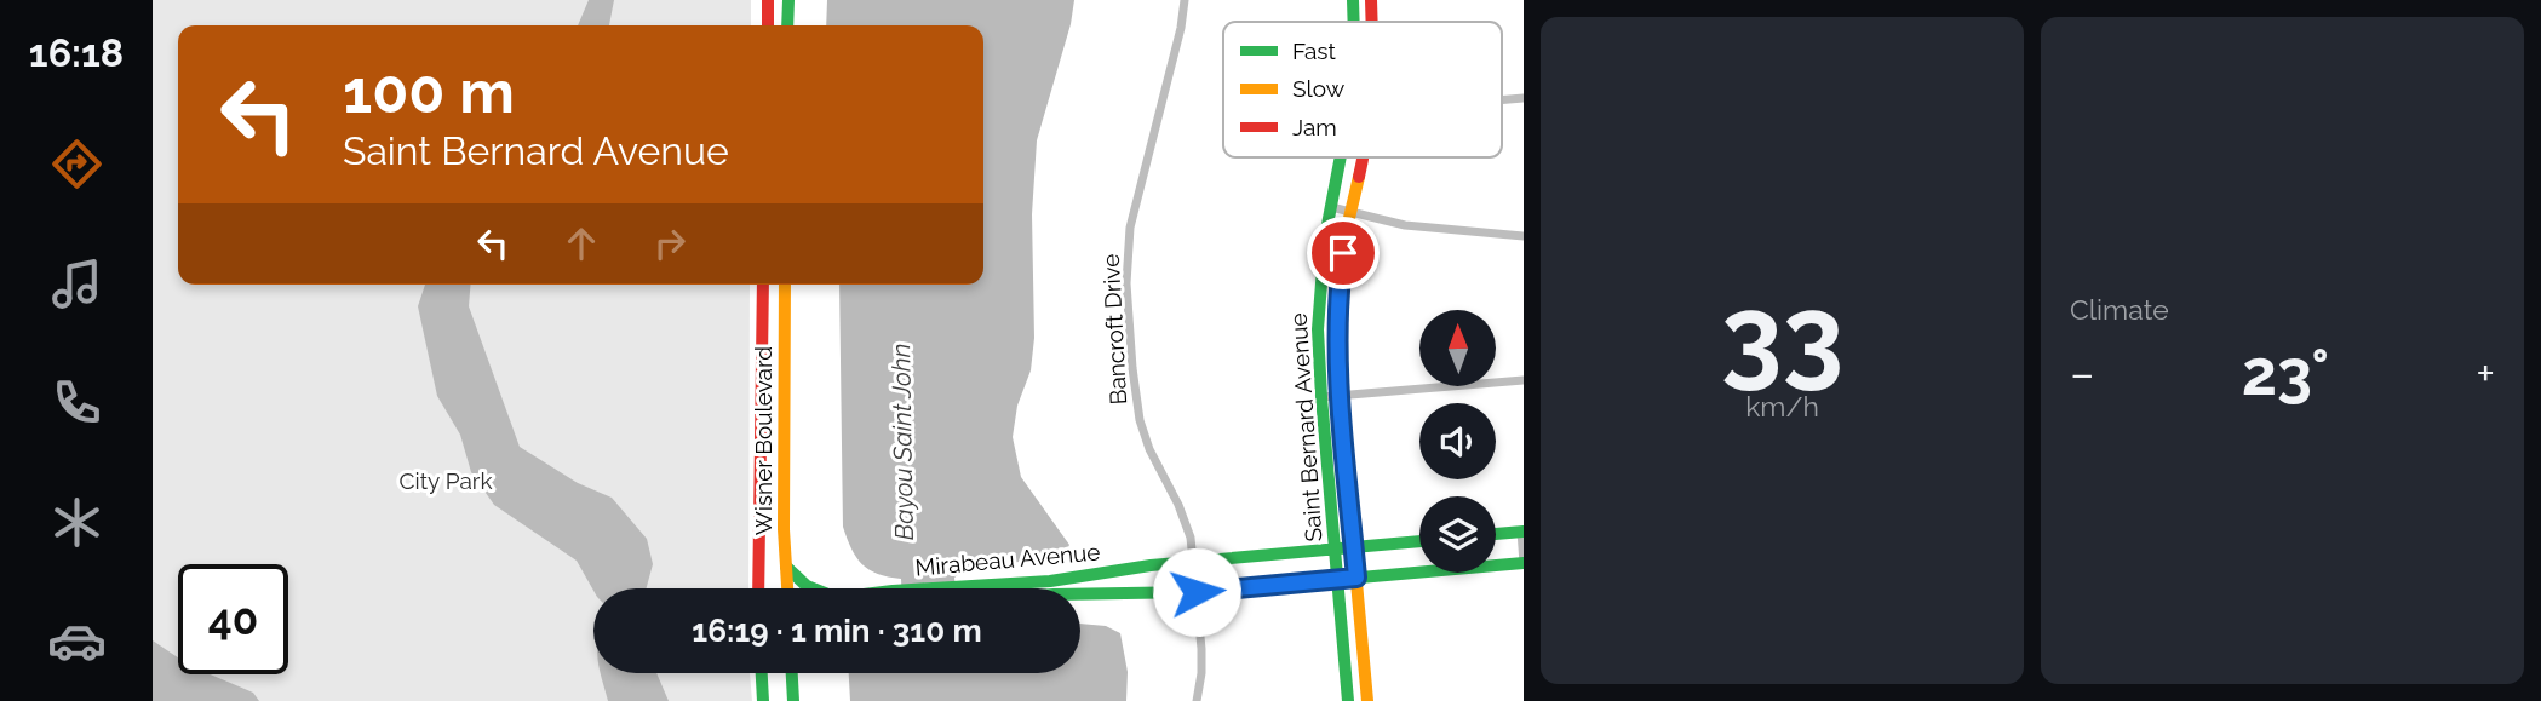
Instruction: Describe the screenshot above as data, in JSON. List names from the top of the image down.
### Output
{
  "streets": {
    "street": [
      "Bancroft Drive",
      "Saint Bernard Avenue",
      "Wisner Boulevard",
      "Mirabeau Avenue"
    ]
  },
  "crossings": [
    ["Bancroft Drive", "Mirabeau Avenue"],
    ["Saint Bernard Avenue", "Mirabeau Avenue"]
  ],
  "water": ["Bayou Saint John"],
  "parks": ["City Park"],
  "legend": ["Fast", "Slow", "Jam"],
  "north": "top",
  "page": {
    "tabs": "16:18",
    "tile": [
      ["33", "km/h"],
      "Climate"
    ],
    "turn": ["100 m", "Saint Bernard Avenue"],
    "heat": ["−", "23°", "+"],
    "limit": "40",
    "trip": "16:19 · 1 min · 310 m"
  }
}
